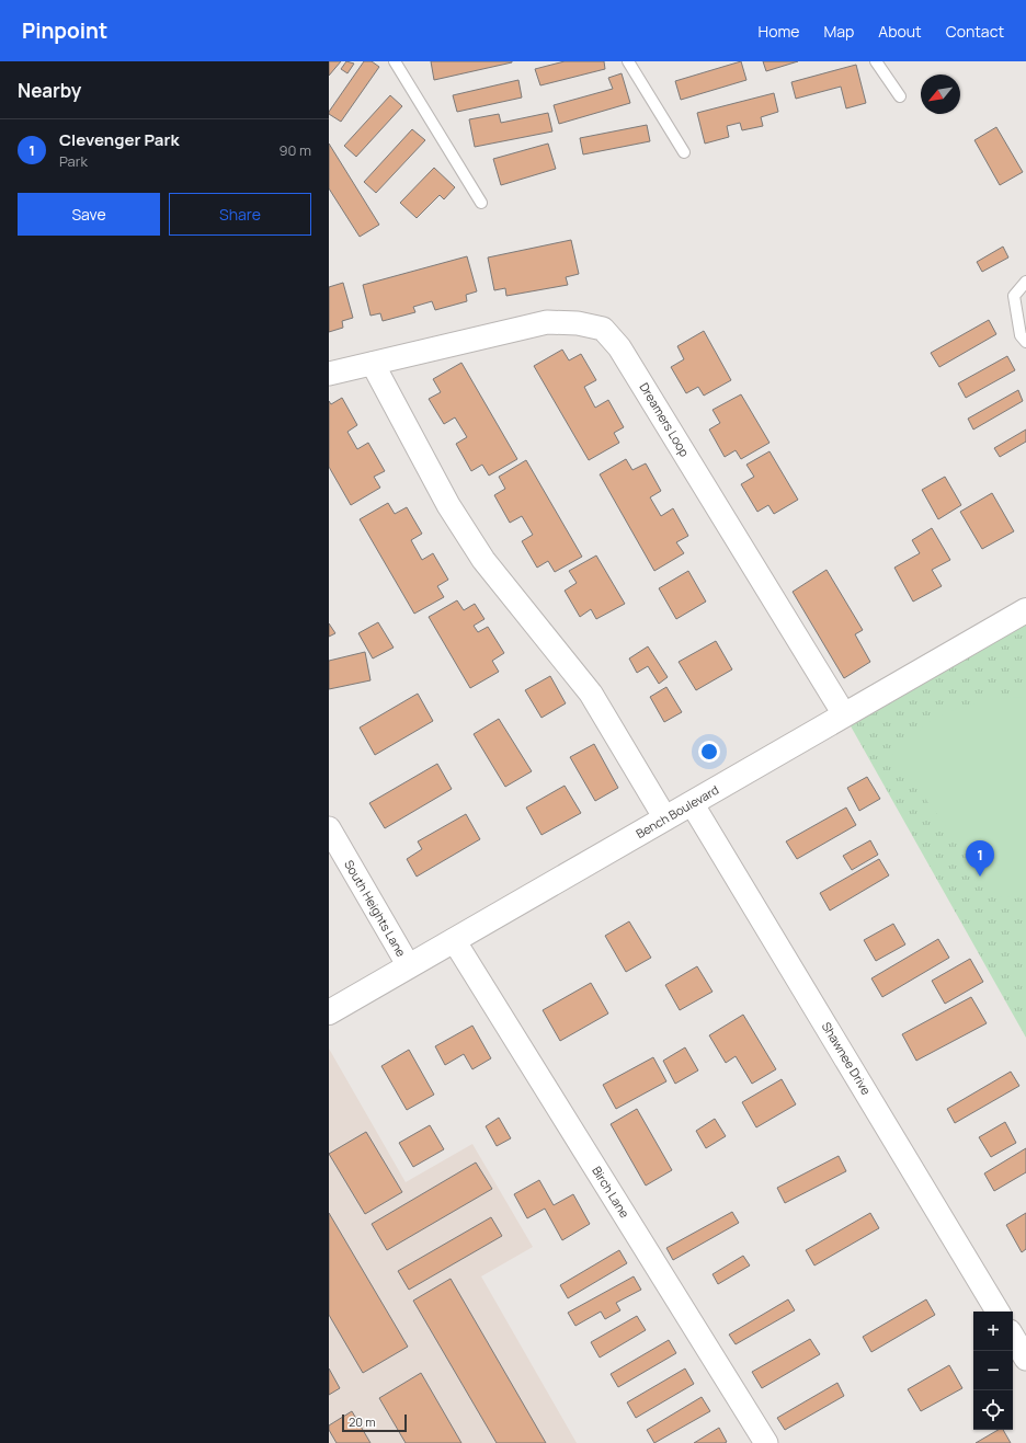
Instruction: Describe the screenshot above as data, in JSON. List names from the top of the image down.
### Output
{
  "streets": {
    "main road": ["Bench Boulevard"],
    "street": [
      "Dreamers Loop",
      "South Heights Lane",
      "Shawnee Drive",
      "Birch Lane"
    ]
  },
  "crossings": [
    ["Dreamers Loop", "Bench Boulevard"],
    ["Bench Boulevard", "South Heights Lane"],
    ["Bench Boulevard", "Shawnee Drive"],
    ["Bench Boulevard", "Birch Lane"]
  ],
  "scale_bar": "20 m",
  "north": "bottom left",
  "page": {
    "header": "Pinpoint",
    "nav": [
      "Home",
      "Map",
      "About",
      "Contact"
    ],
    "heading": "Nearby",
    "list": [
      {
        "mark": "1",
        "name": "Clevenger Park",
        "note": "Park",
        "value": "90 m"
      }
    ],
    "buttons": ["Save", "Share"],
    "pins": "1",
    "map_buttons": ["+", "−"],
    "scale": "20 m"
  }
}
